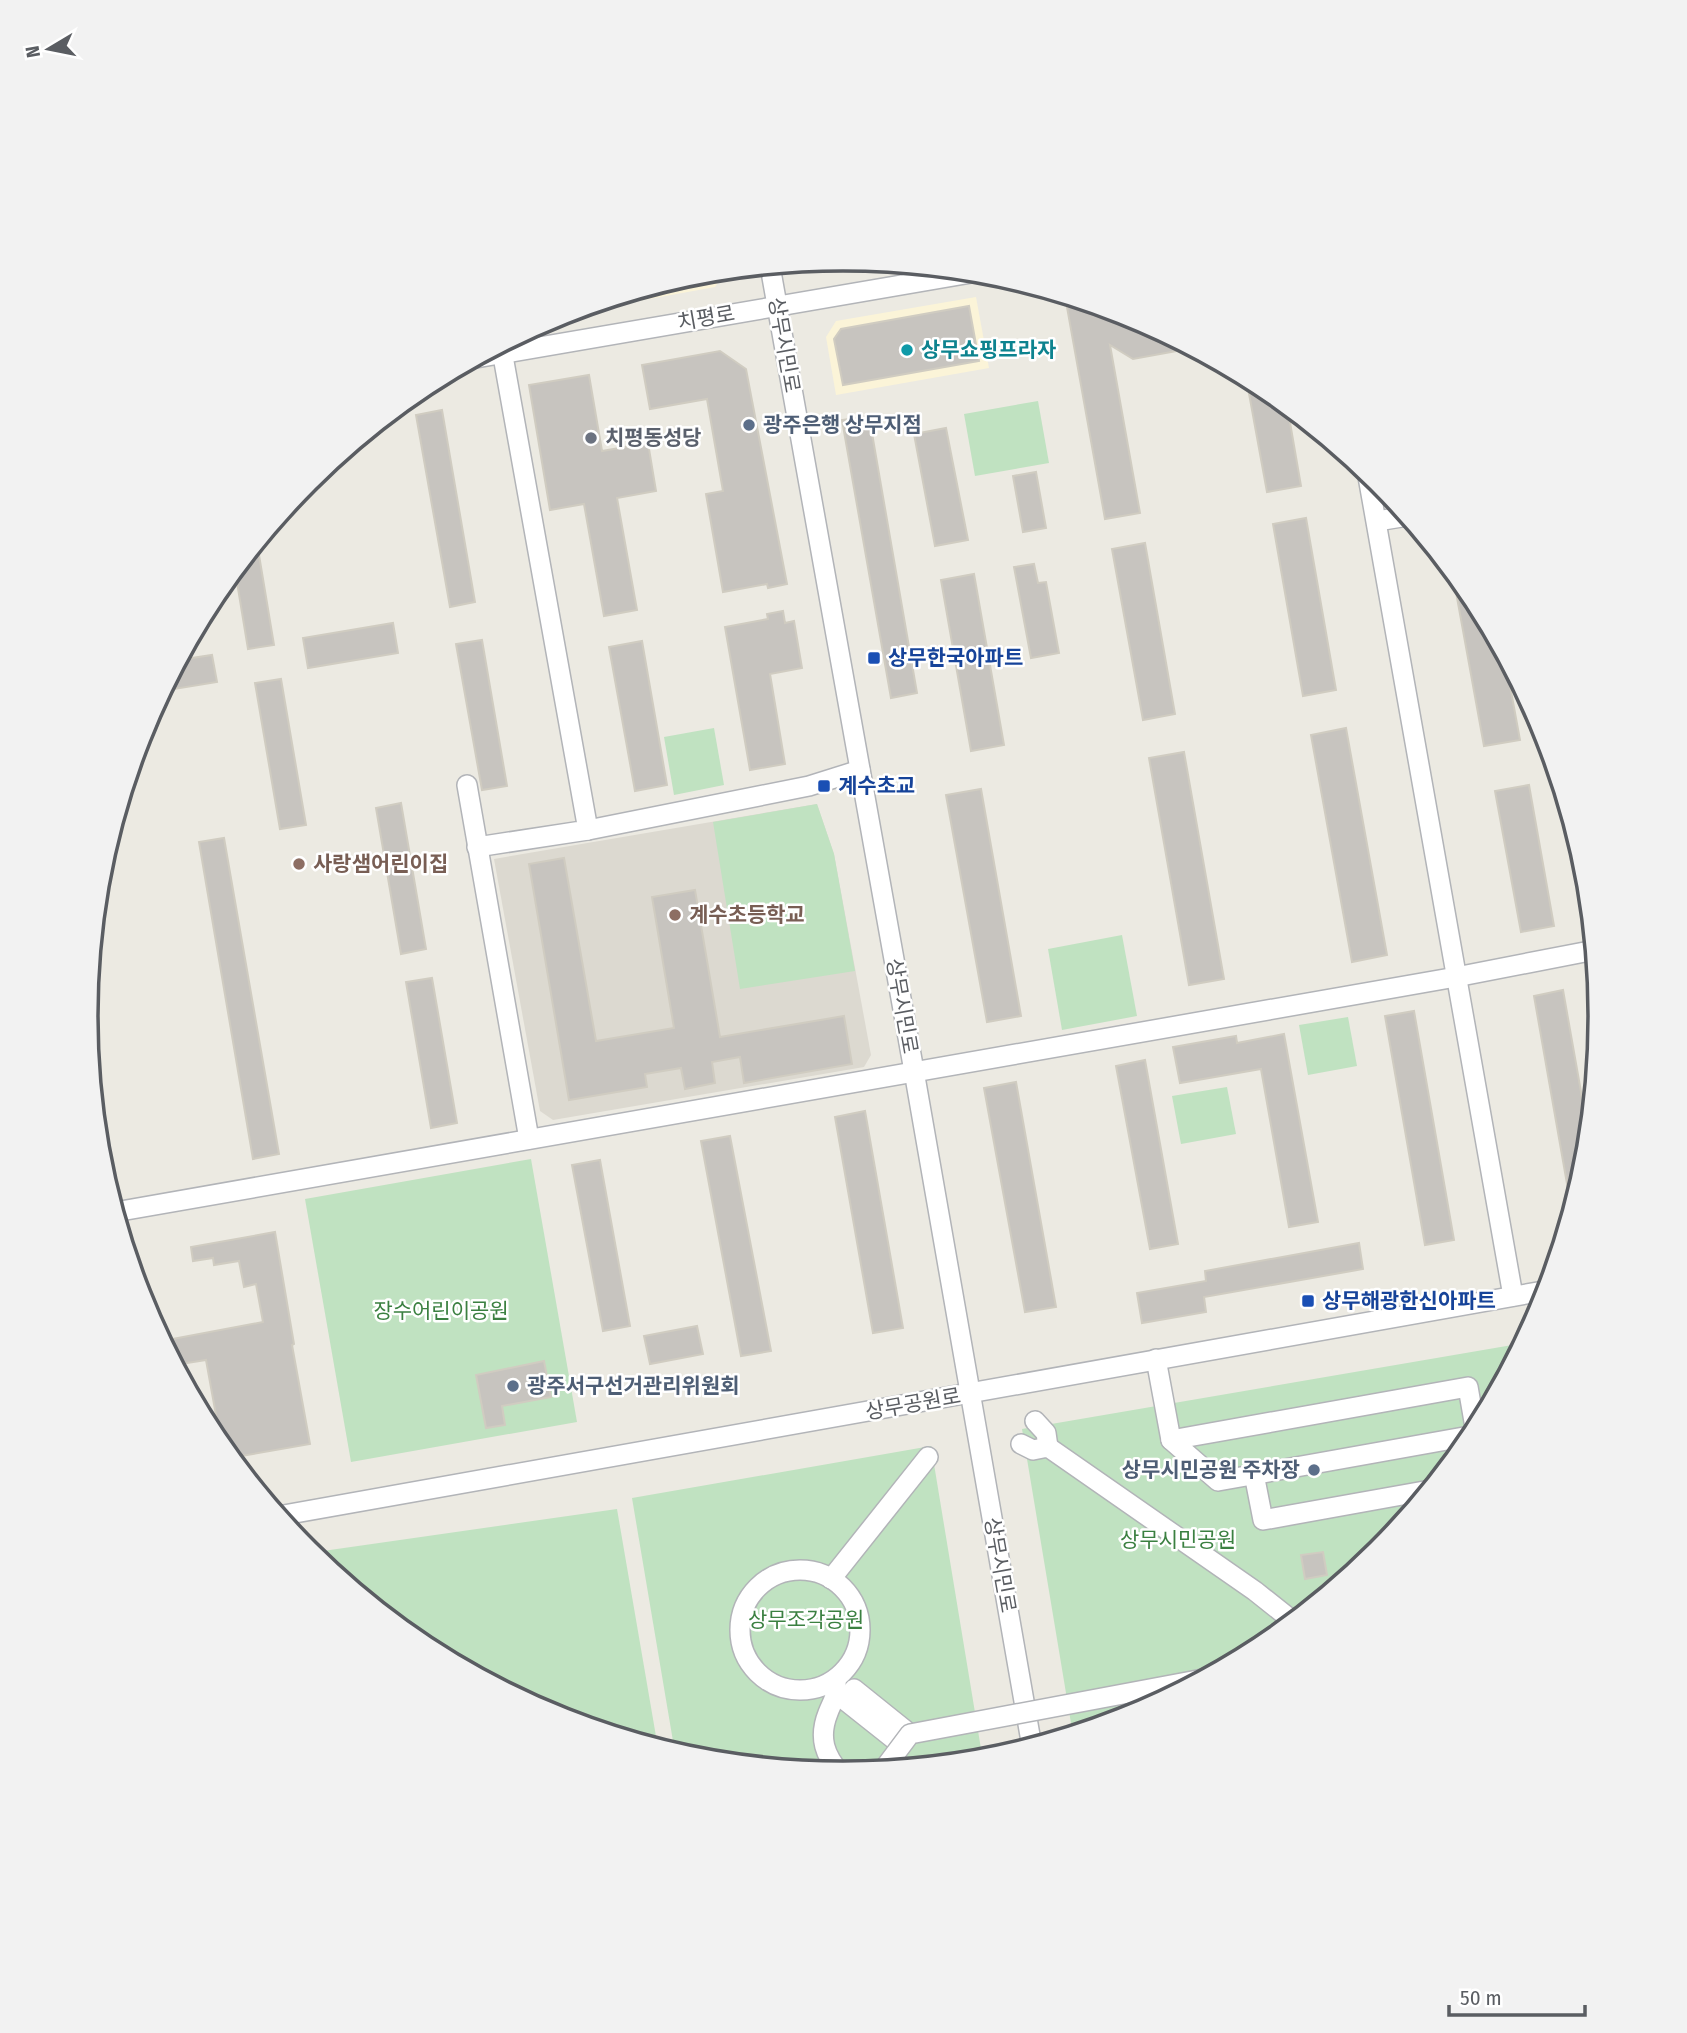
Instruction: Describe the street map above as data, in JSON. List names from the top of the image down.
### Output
{
  "streets": {
    "street": ["치평로", "상무시민로", "상무공원로"]
  },
  "crossings": [
    ["치평로", "상무시민로"],
    ["상무시민로", "상무공원로"]
  ],
  "parks": ["장수어린이공원", "상무시민공원", "상무조각공원"],
  "places": {
    "other": [
      "상무쇼핑프라자",
      "광주은행 상무지점",
      "치평동성당",
      "사랑샘어린이집",
      "계수초등학교",
      "광주서구선거관리위원회",
      "상무시민공원 주차장"
    ],
    "transit": ["상무한국아파트", "계수초교", "상무해광한신아파트"]
  },
  "scale_bar": "50 m",
  "north": "left"
}
